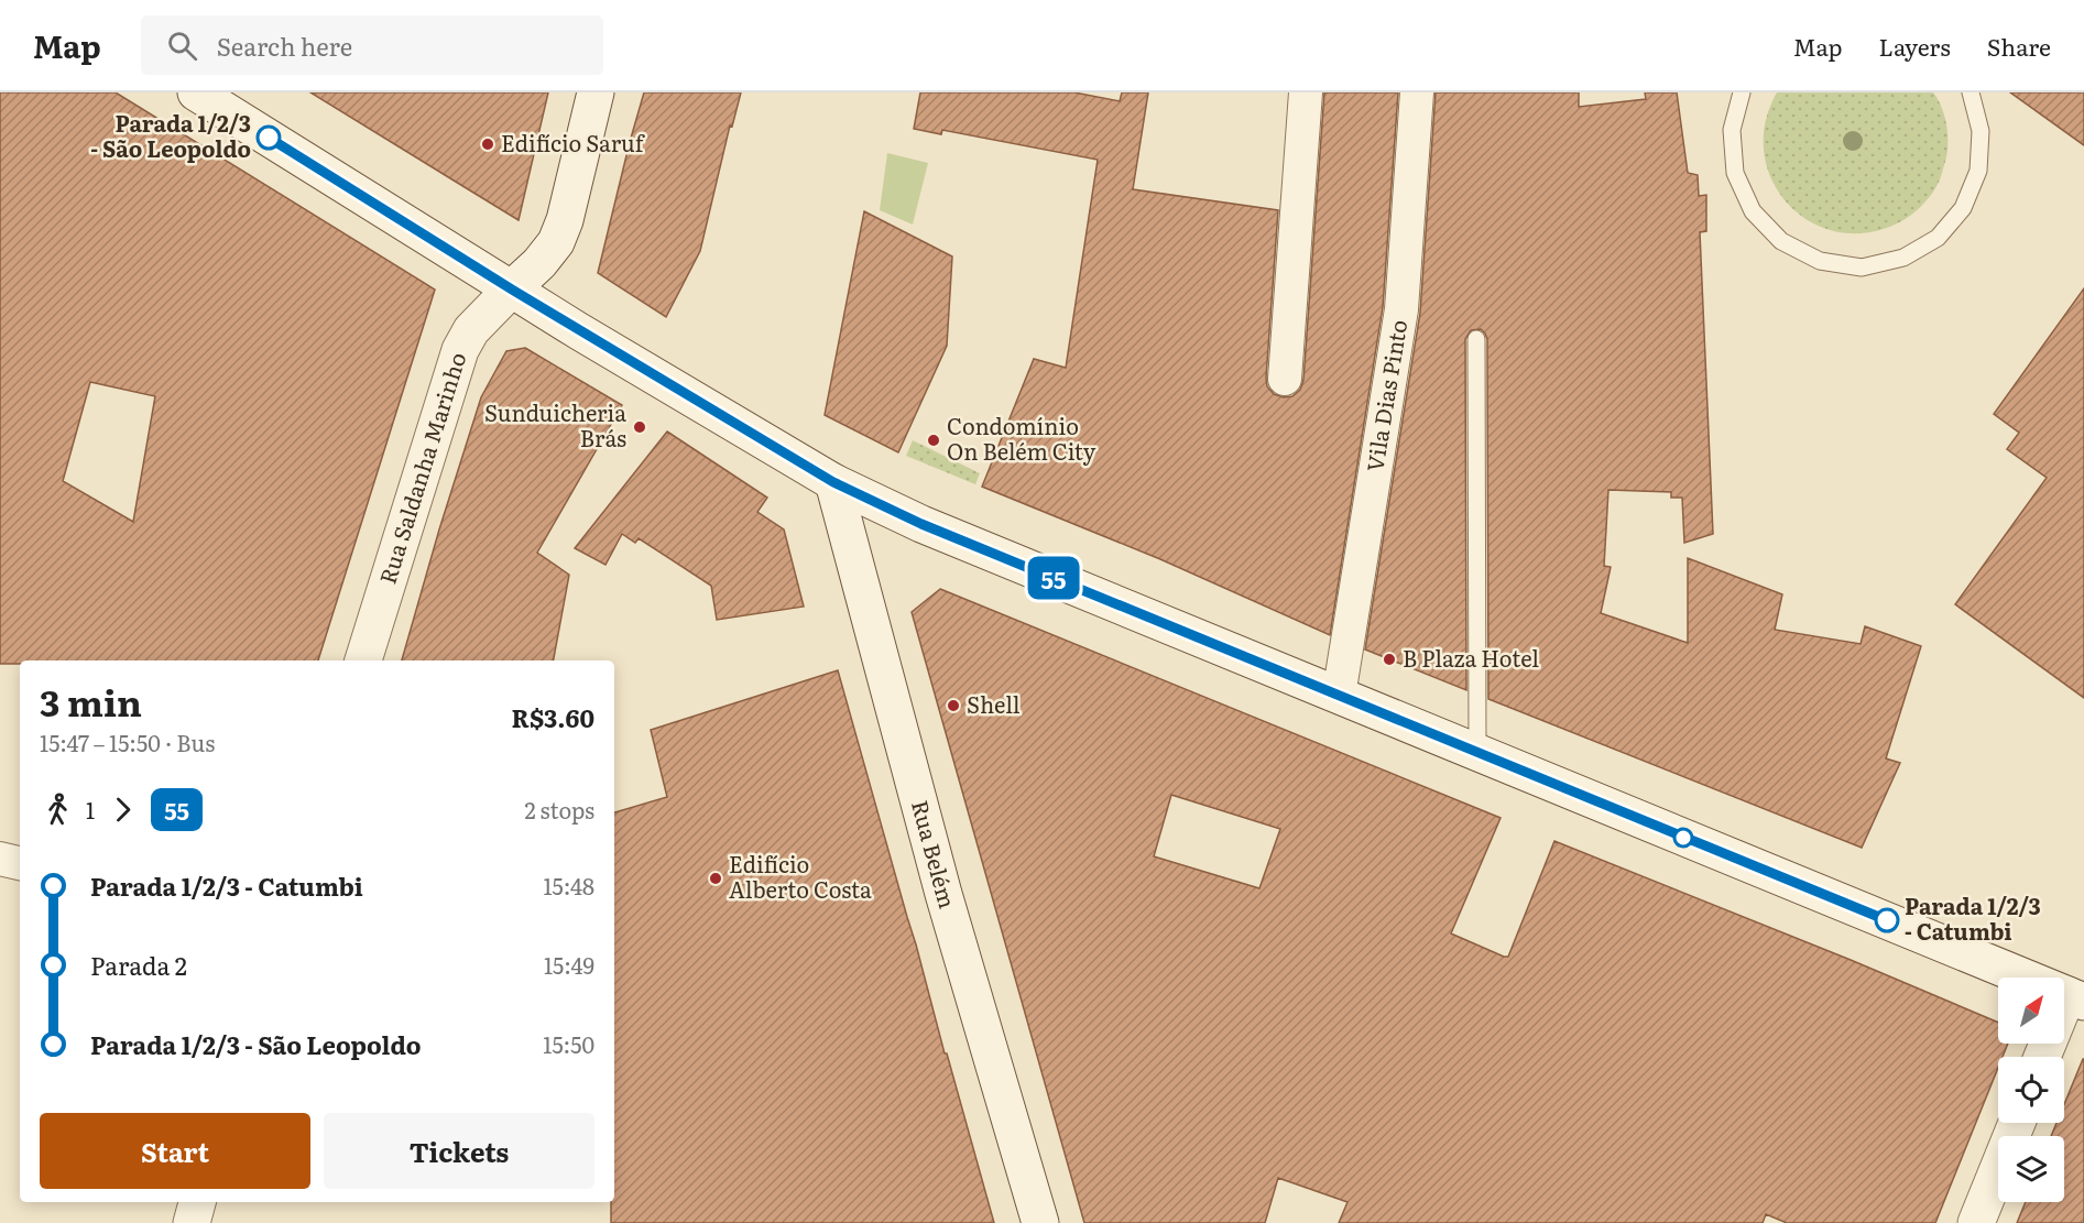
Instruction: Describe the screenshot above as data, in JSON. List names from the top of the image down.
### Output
{
  "streets": {
    "main road": ["Rua Saldanha Marinho", "Rua Belém"],
    "street": ["Vila Dias Pinto"]
  },
  "places": [
    "Parada 1/2/3 - São Leopoldo",
    "Edifício Saruf",
    "Sunduicheria Brás",
    "Condomínio On Belém City",
    "B Plaza Hotel",
    "Shell",
    "Edifício Alberto Costa",
    "Parada 1/2/3 - Catumbi"
  ],
  "lines": ["bus line 55"],
  "north": "top right",
  "page": {
    "header": "Map",
    "search": "Search here",
    "nav": ["Map", "Layers", "Share"],
    "on_map": "55",
    "heading": ["3 min", "15:47 – 15:50 · Bus", "R$3.60"],
    "legs": ["1", "55", "2 stops"],
    "list": [
      {
        "name": "Parada 1/2/3 - Catumbi",
        "value": "15:48"
      },
      {
        "name": "Parada 2",
        "value": "15:49"
      },
      {
        "name": "Parada 1/2/3 - São Leopoldo",
        "value": "15:50"
      }
    ],
    "buttons": ["Start", "Tickets"]
  }
}
